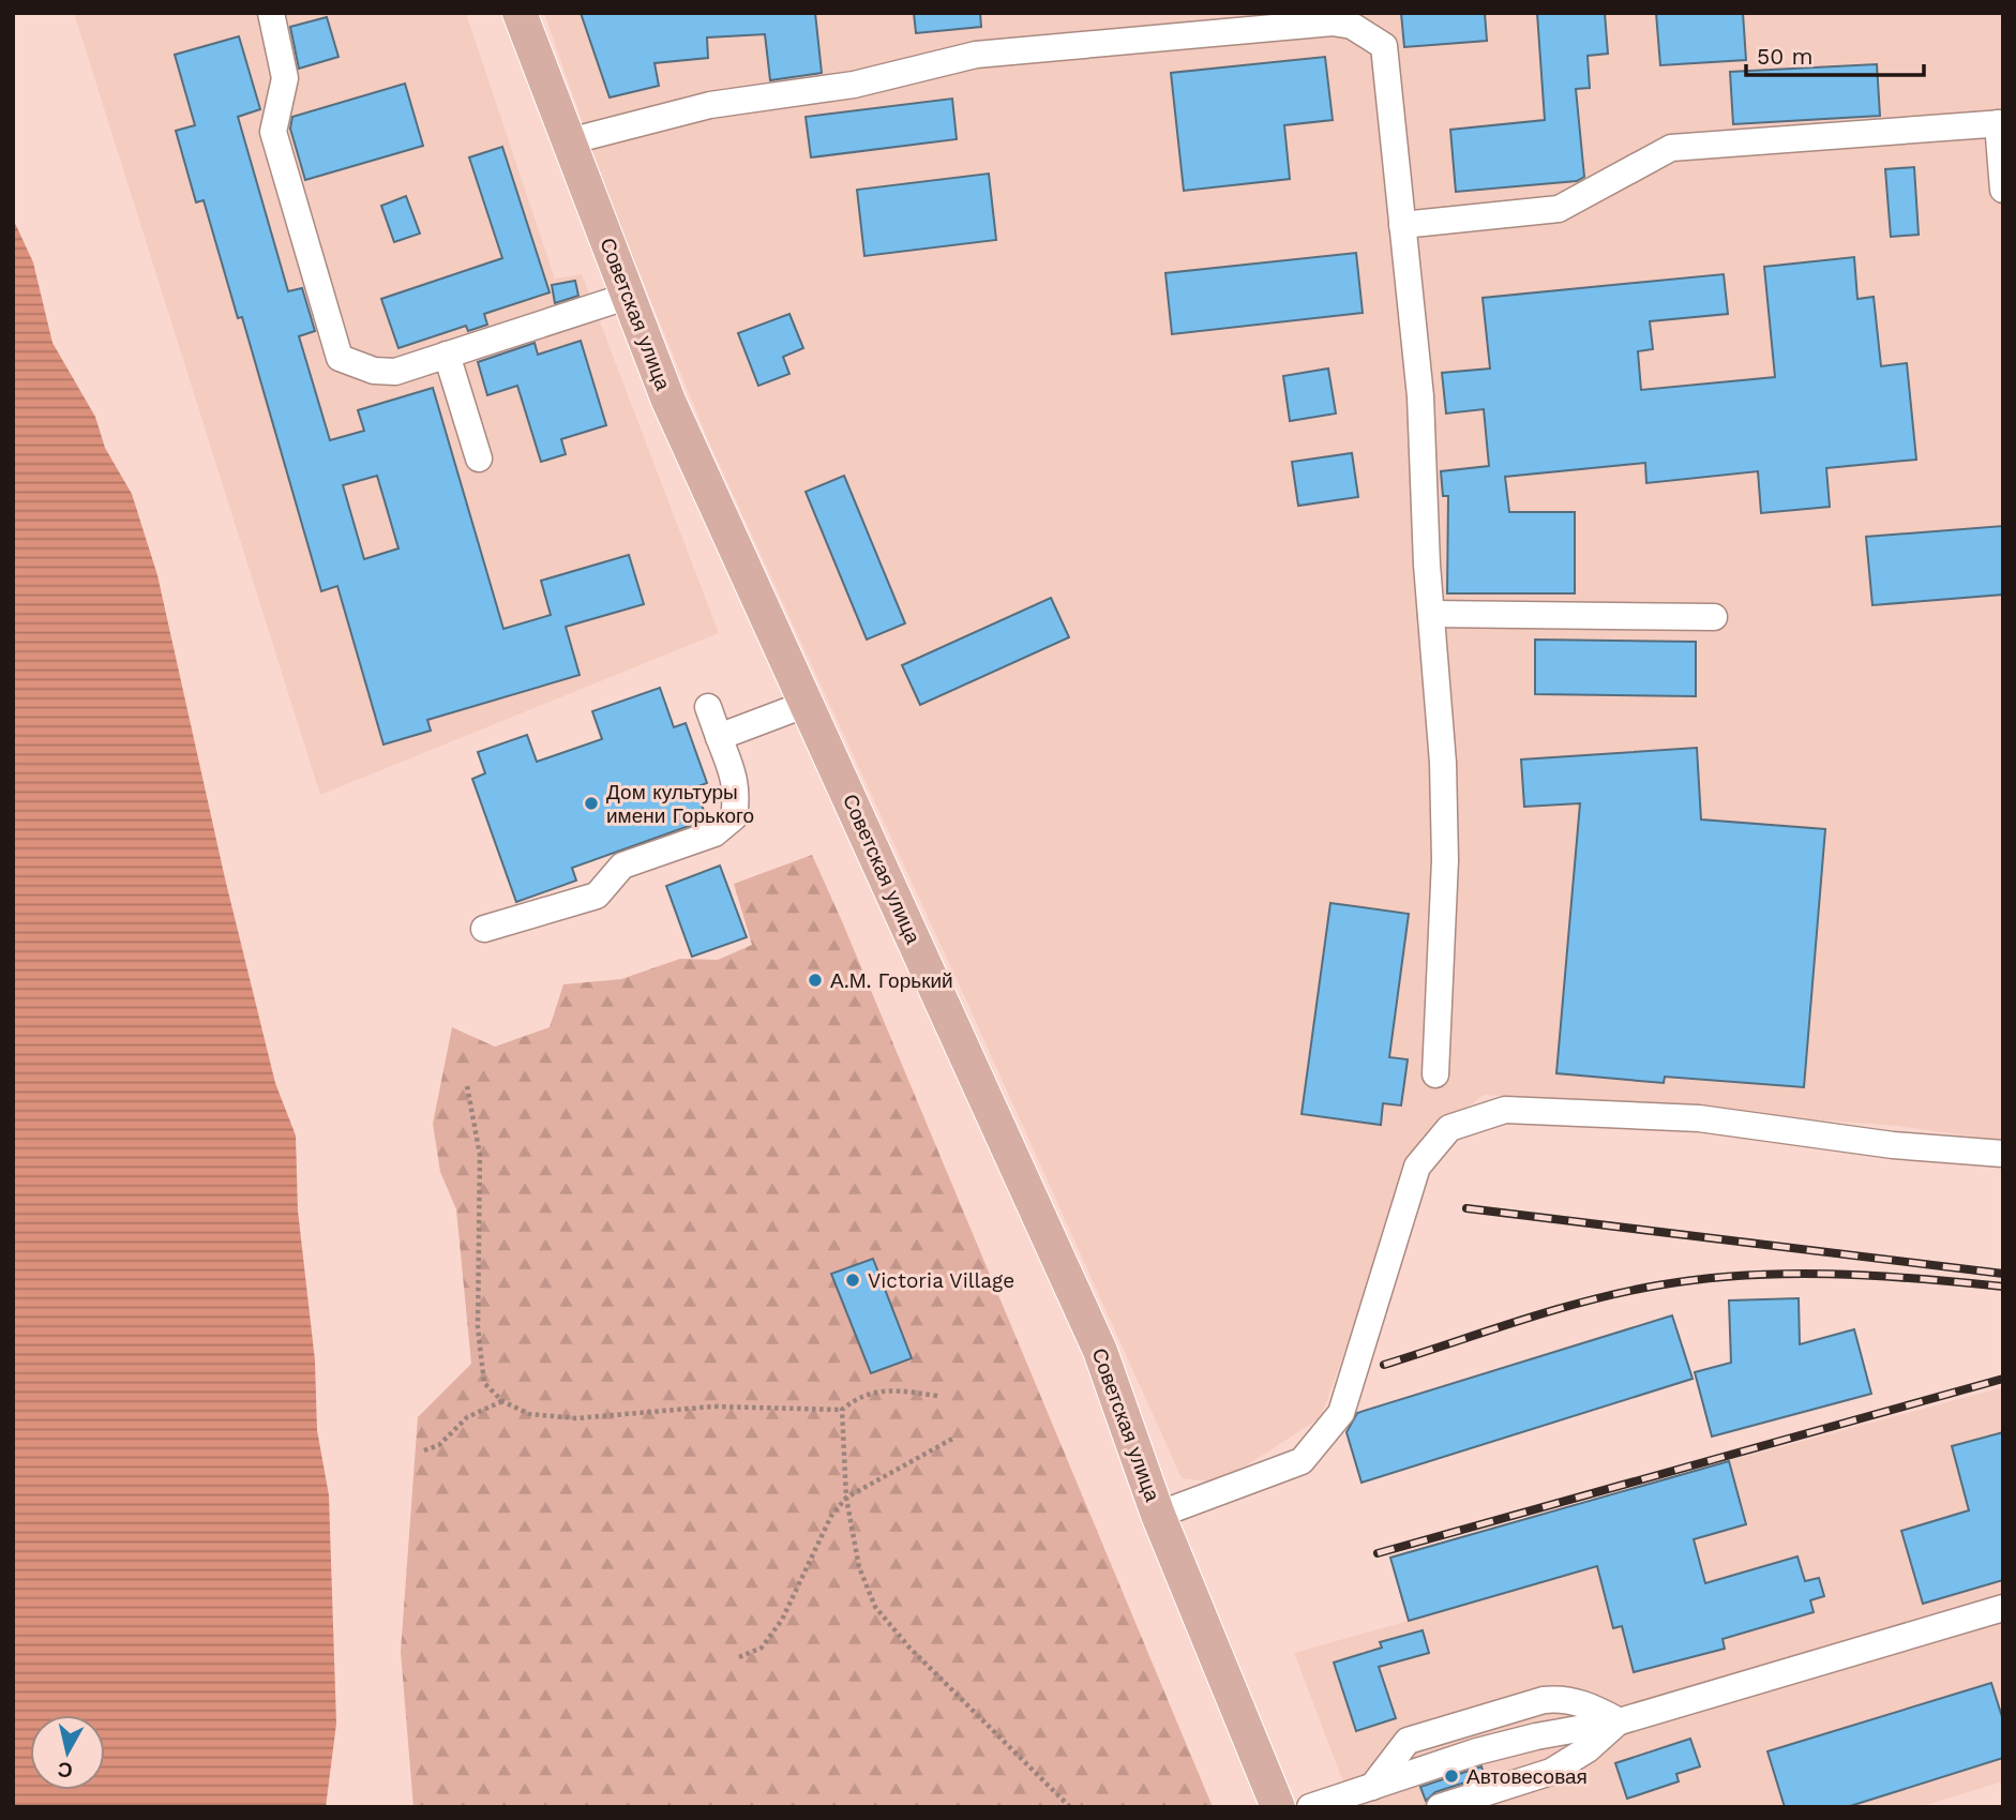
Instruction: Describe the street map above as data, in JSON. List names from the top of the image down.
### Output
{
  "streets": {
    "main road": ["Советская улица"]
  },
  "places": [
    "Дом культуры имени Горького",
    "А.М. Горький",
    "Victoria Village",
    "Автовесовая"
  ],
  "scale_bar": "50 m",
  "north": "bottom"
}
